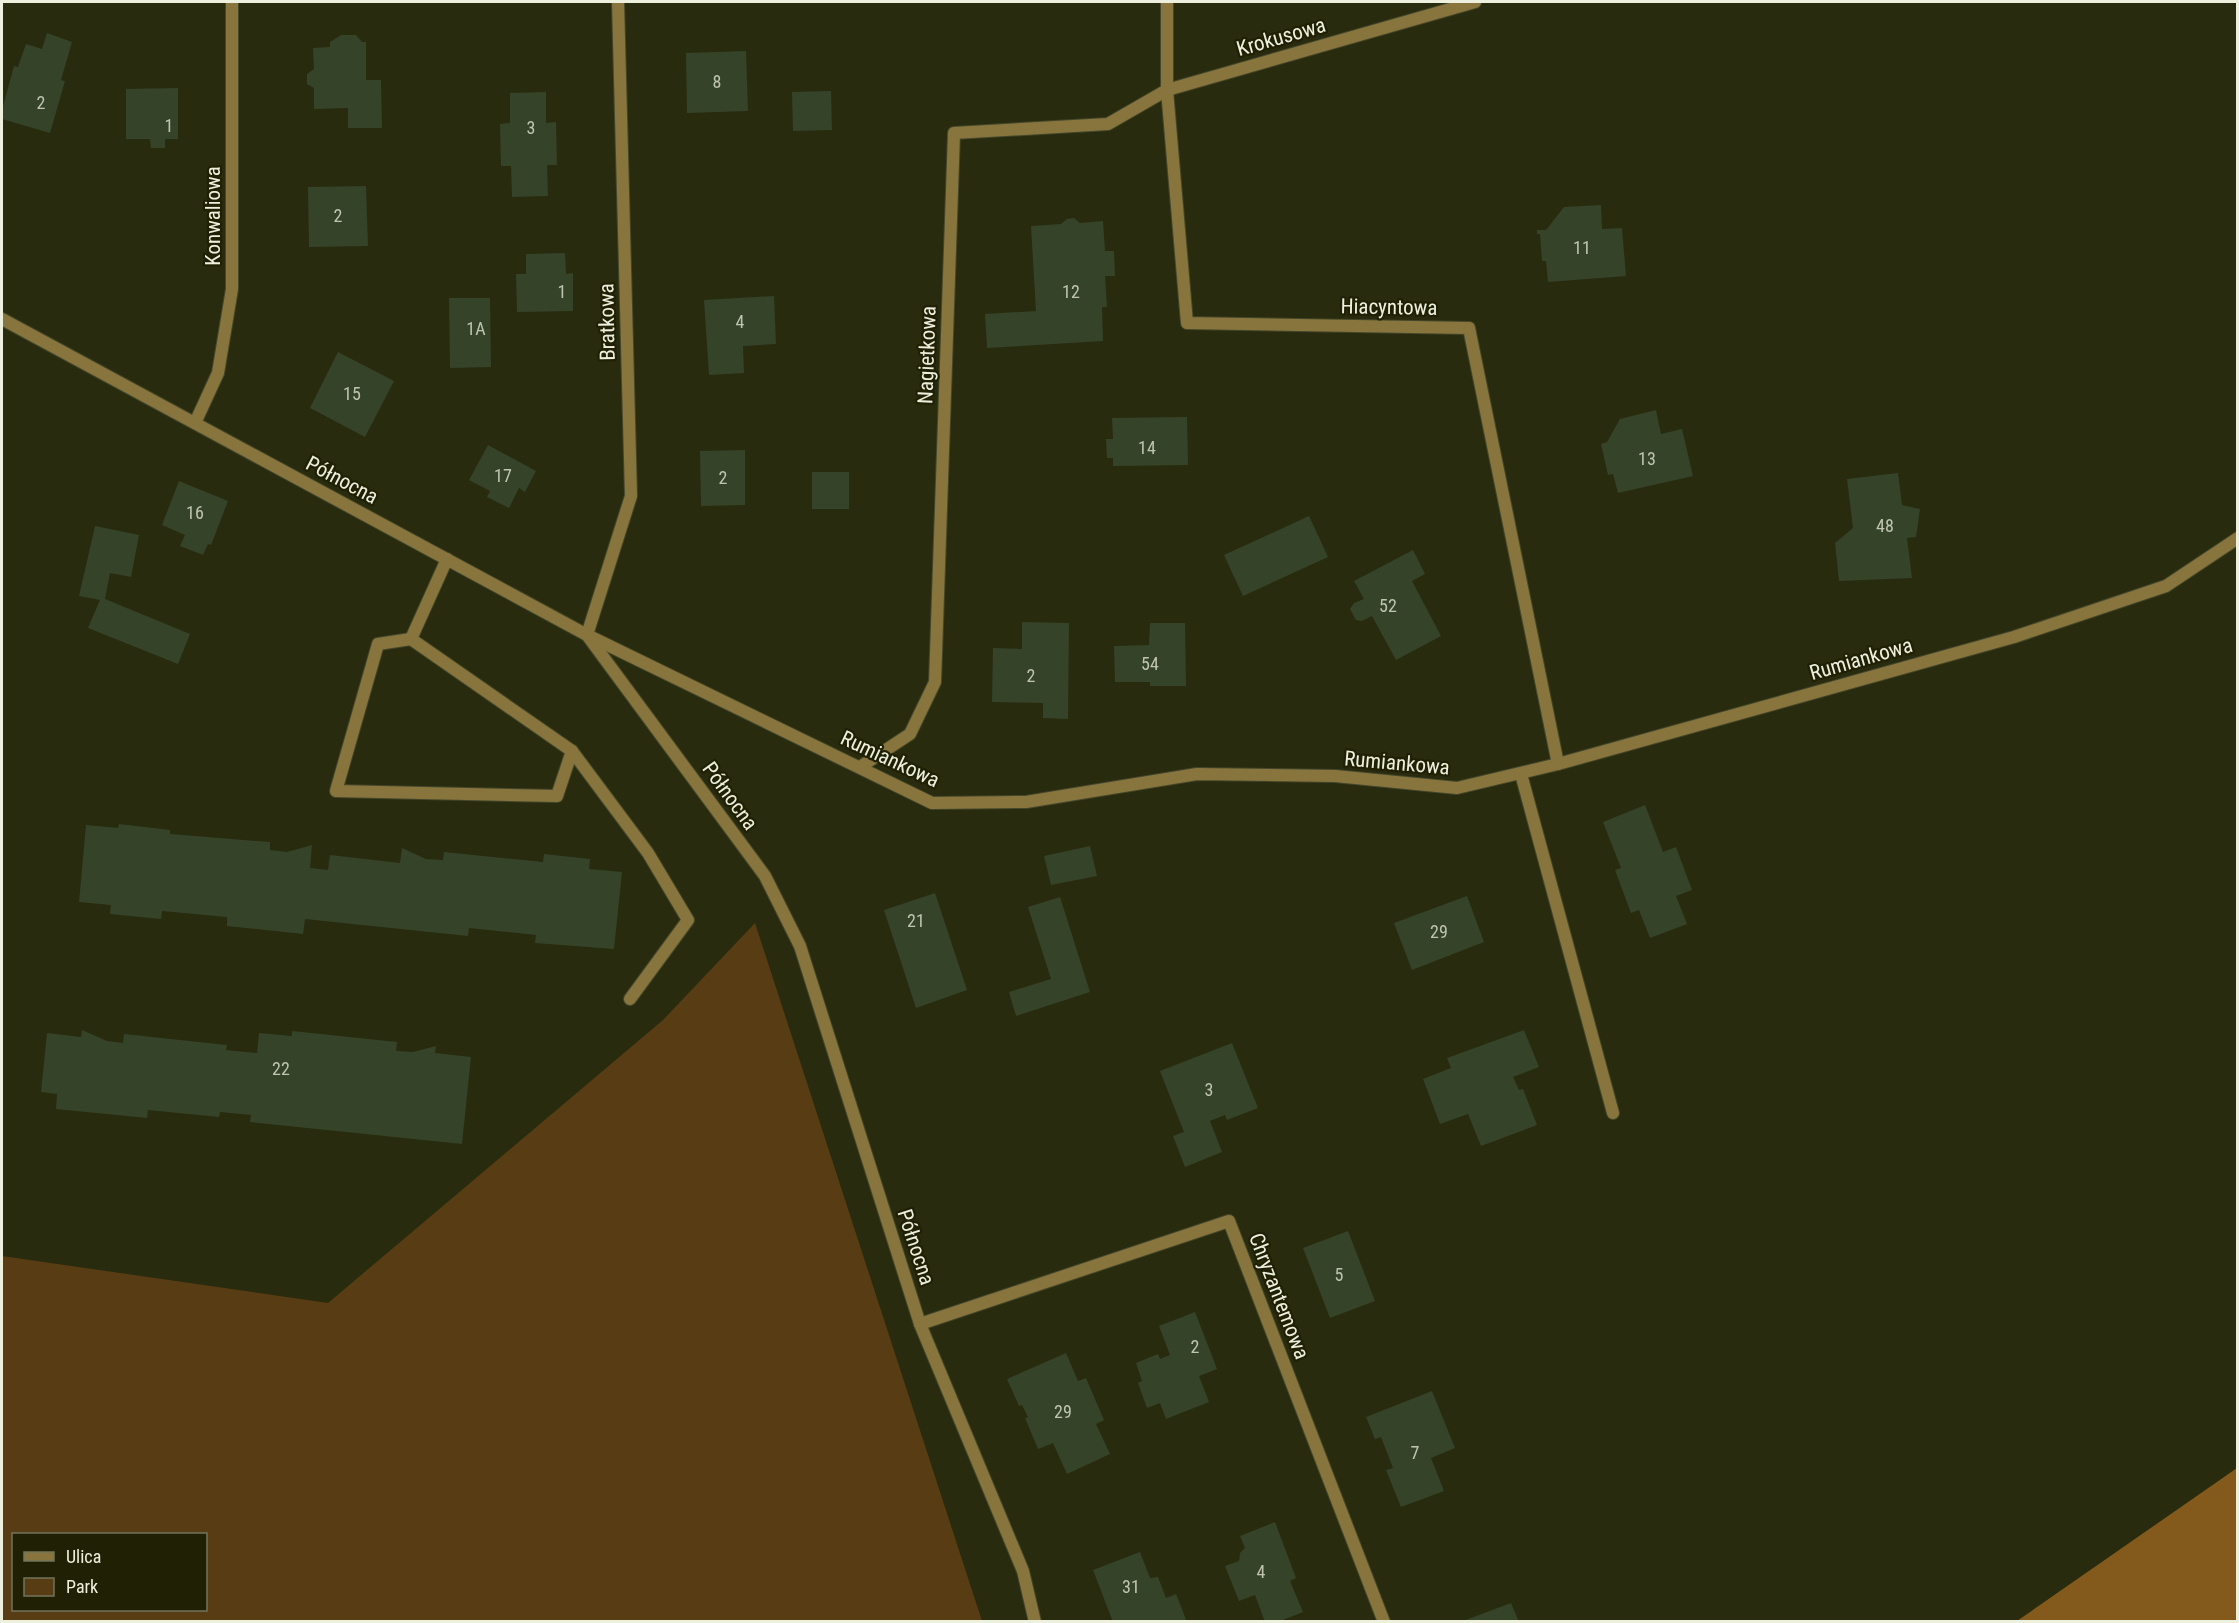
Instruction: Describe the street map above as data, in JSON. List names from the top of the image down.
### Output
{
  "streets": {
    "street": [
      "Krokusowa",
      "Konwaliowa",
      "Hiacyntowa",
      "Bratkowa",
      "Nagietkowa",
      "Północna",
      "Rumiankowa",
      "Chryzantemowa"
    ]
  },
  "crossings": [
    ["Krokusowa", "Hiacyntowa"],
    ["Krokusowa", "Nagietkowa"],
    ["Konwaliowa", "Północna"],
    ["Hiacyntowa", "Nagietkowa"],
    ["Hiacyntowa", "Rumiankowa"],
    ["Bratkowa", "Północna"],
    ["Bratkowa", "Rumiankowa"],
    ["Nagietkowa", "Rumiankowa"],
    ["Północna", "Rumiankowa"],
    ["Północna", "Chryzantemowa"]
  ],
  "house_numbers": [
    "8",
    "2",
    "1",
    "3",
    "2",
    "11",
    "1",
    "12",
    "4",
    "1A",
    "15",
    "14",
    "13",
    "17",
    "2",
    "16",
    "48",
    "52",
    "54",
    "2",
    "21",
    "29",
    "22",
    "3",
    "5",
    "2",
    "29",
    "7",
    "4",
    "31"
  ],
  "legend": ["Ulica", "Park"]
}
